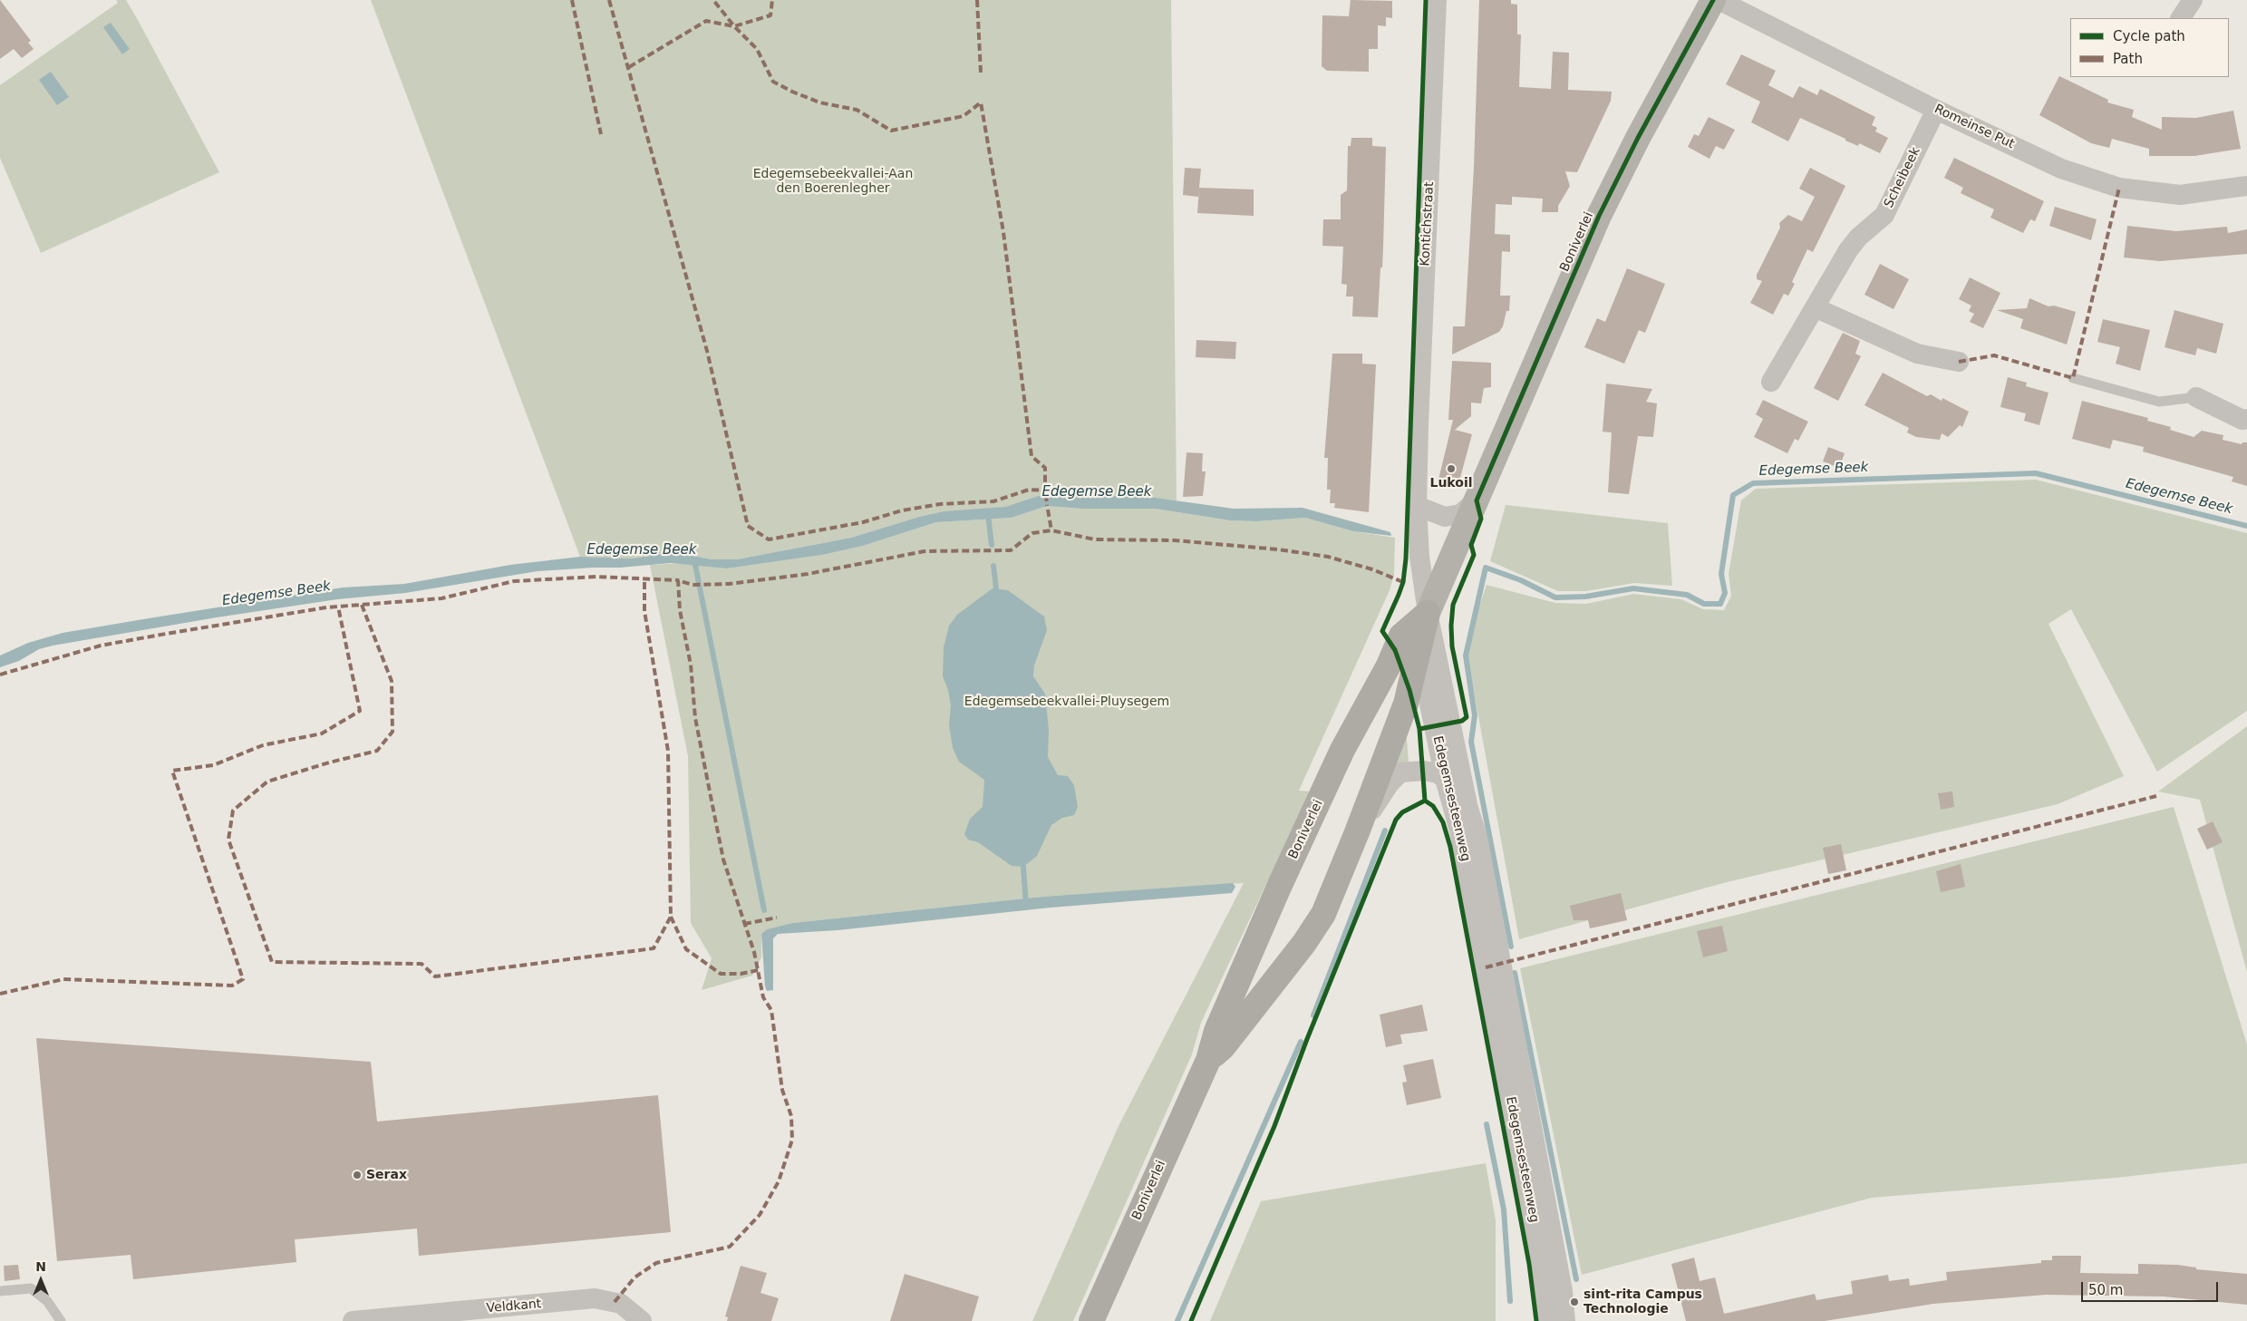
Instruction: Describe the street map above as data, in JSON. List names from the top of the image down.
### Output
{
  "streets": {
    "highway": ["Boniverlei"],
    "street": [
      "Romeinse Put",
      "Scheibeek",
      "Kontichstraat",
      "Edegemsesteenweg",
      "Veldkant"
    ]
  },
  "crossings": [
    ["Romeinse Put", "Scheibeek"],
    ["Kontichstraat", "Boniverlei"],
    ["Kontichstraat", "Edegemsesteenweg"],
    ["Boniverlei", "Edegemsesteenweg"]
  ],
  "water": ["Edegemse Beek"],
  "parks": ["Edegemsebeekvallei-Aan den Boerenlegher", "Edegemsebeekvallei-Pluysegem"],
  "places": ["Lukoil", "Serax", "sint-rita Campus Technologie"],
  "legend": ["Cycle path", "Path"],
  "scale_bar": "50 m",
  "north": "top"
}
